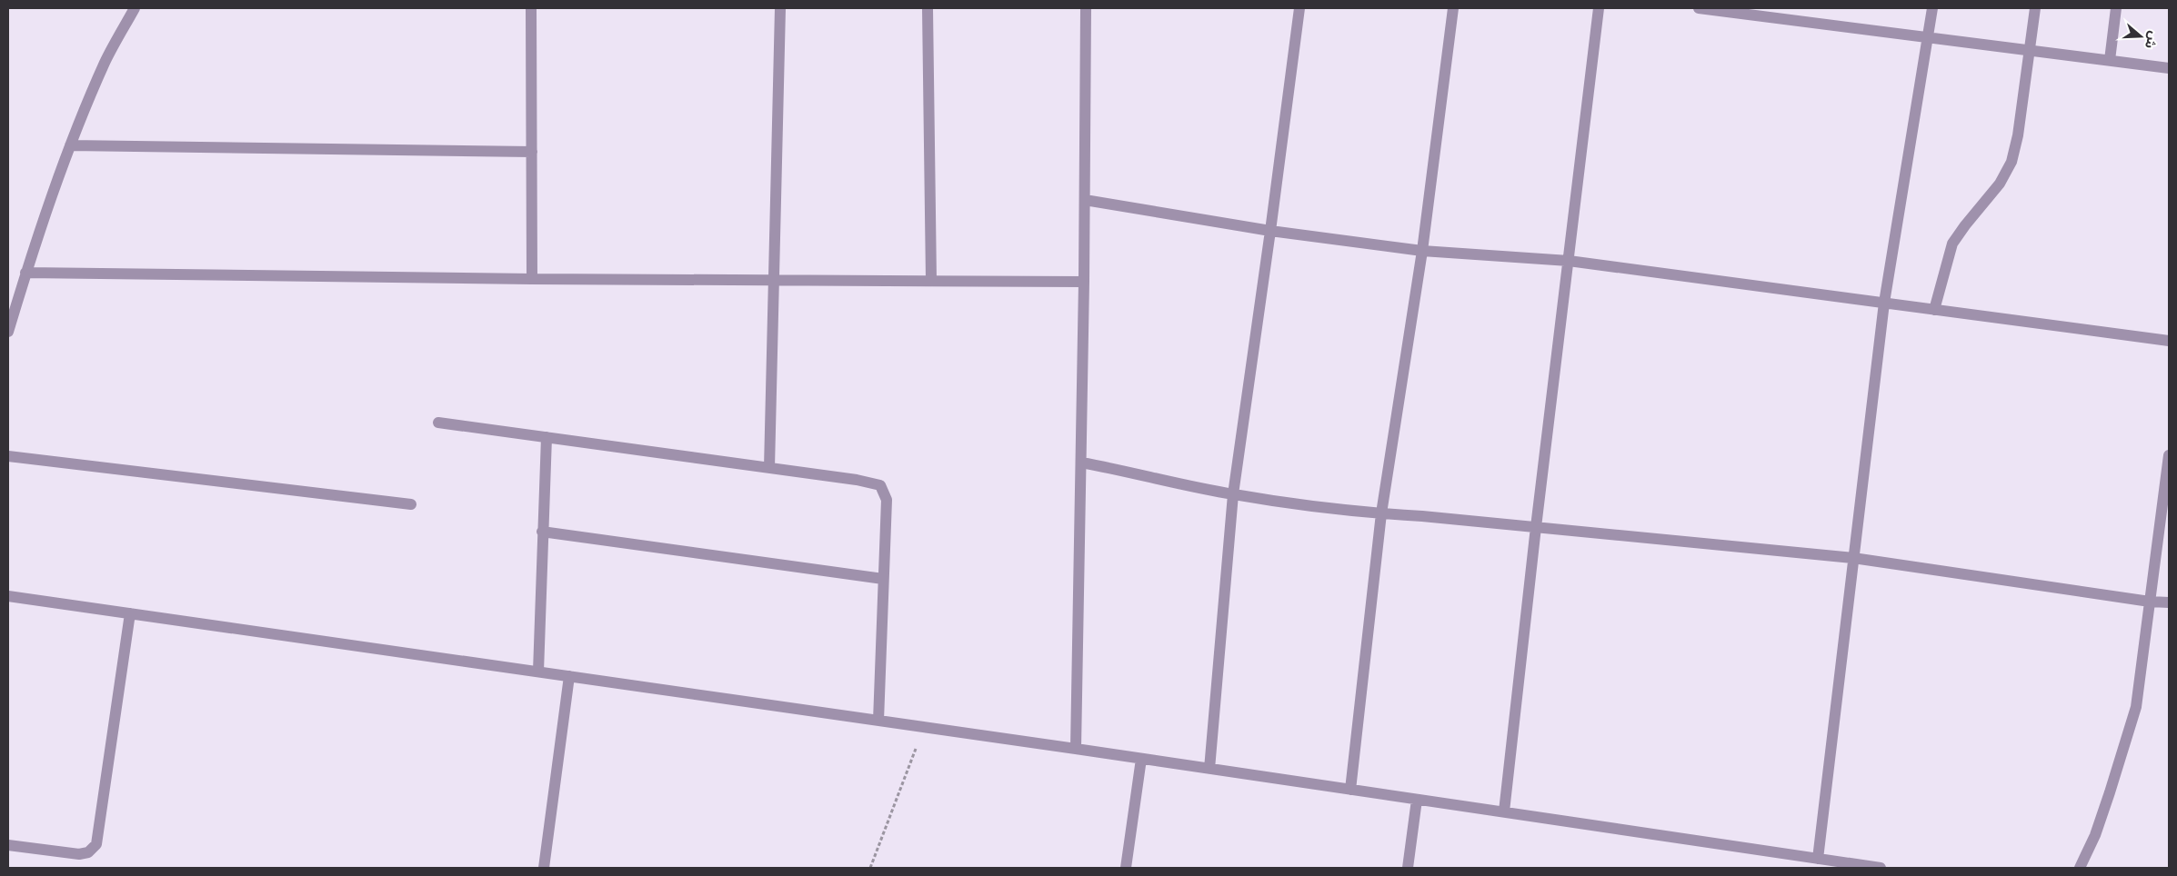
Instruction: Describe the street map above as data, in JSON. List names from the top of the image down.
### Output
{
  "north": "right"
}
